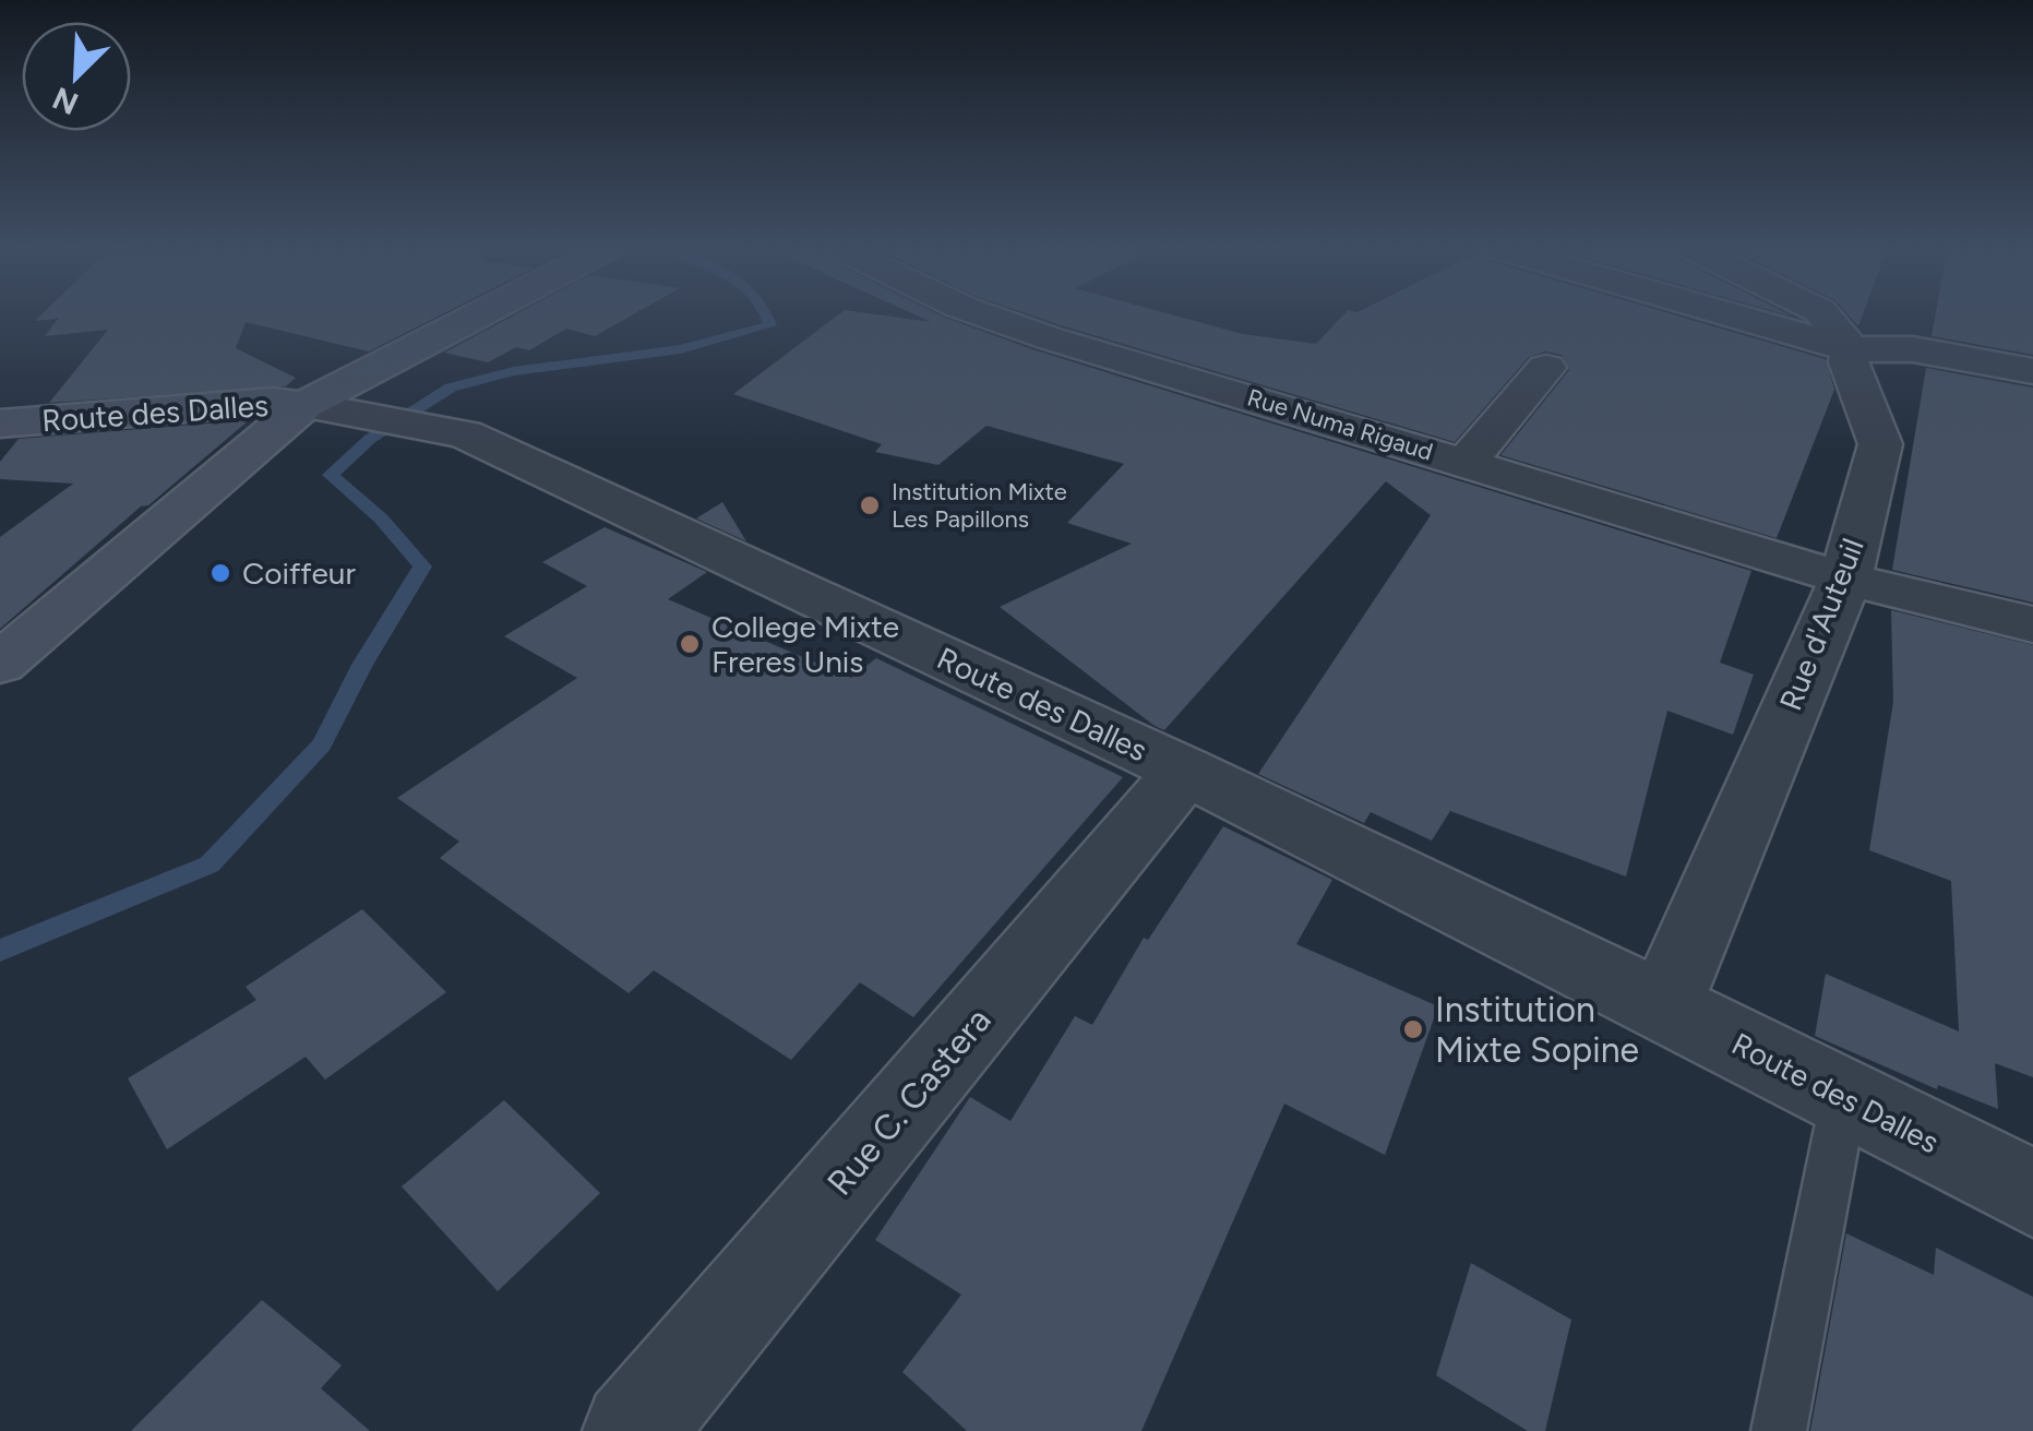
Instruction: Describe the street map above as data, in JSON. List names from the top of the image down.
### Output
{
  "streets": {
    "street": [
      "Route des Dalles",
      "Rue Numa Rigaud",
      "Rue d'Auteuil",
      "Rue C. Castera"
    ]
  },
  "crossings": [
    ["Route des Dalles", "Rue d'Auteuil"],
    ["Route des Dalles", "Rue C. Castera"],
    ["Rue Numa Rigaud", "Rue d'Auteuil"]
  ],
  "places": [
    "Institution Mixte Les Papillons",
    "Coiffeur",
    "College Mixte Freres Unis",
    "Institution Mixte Sopine"
  ],
  "north": "bottom left"
}
